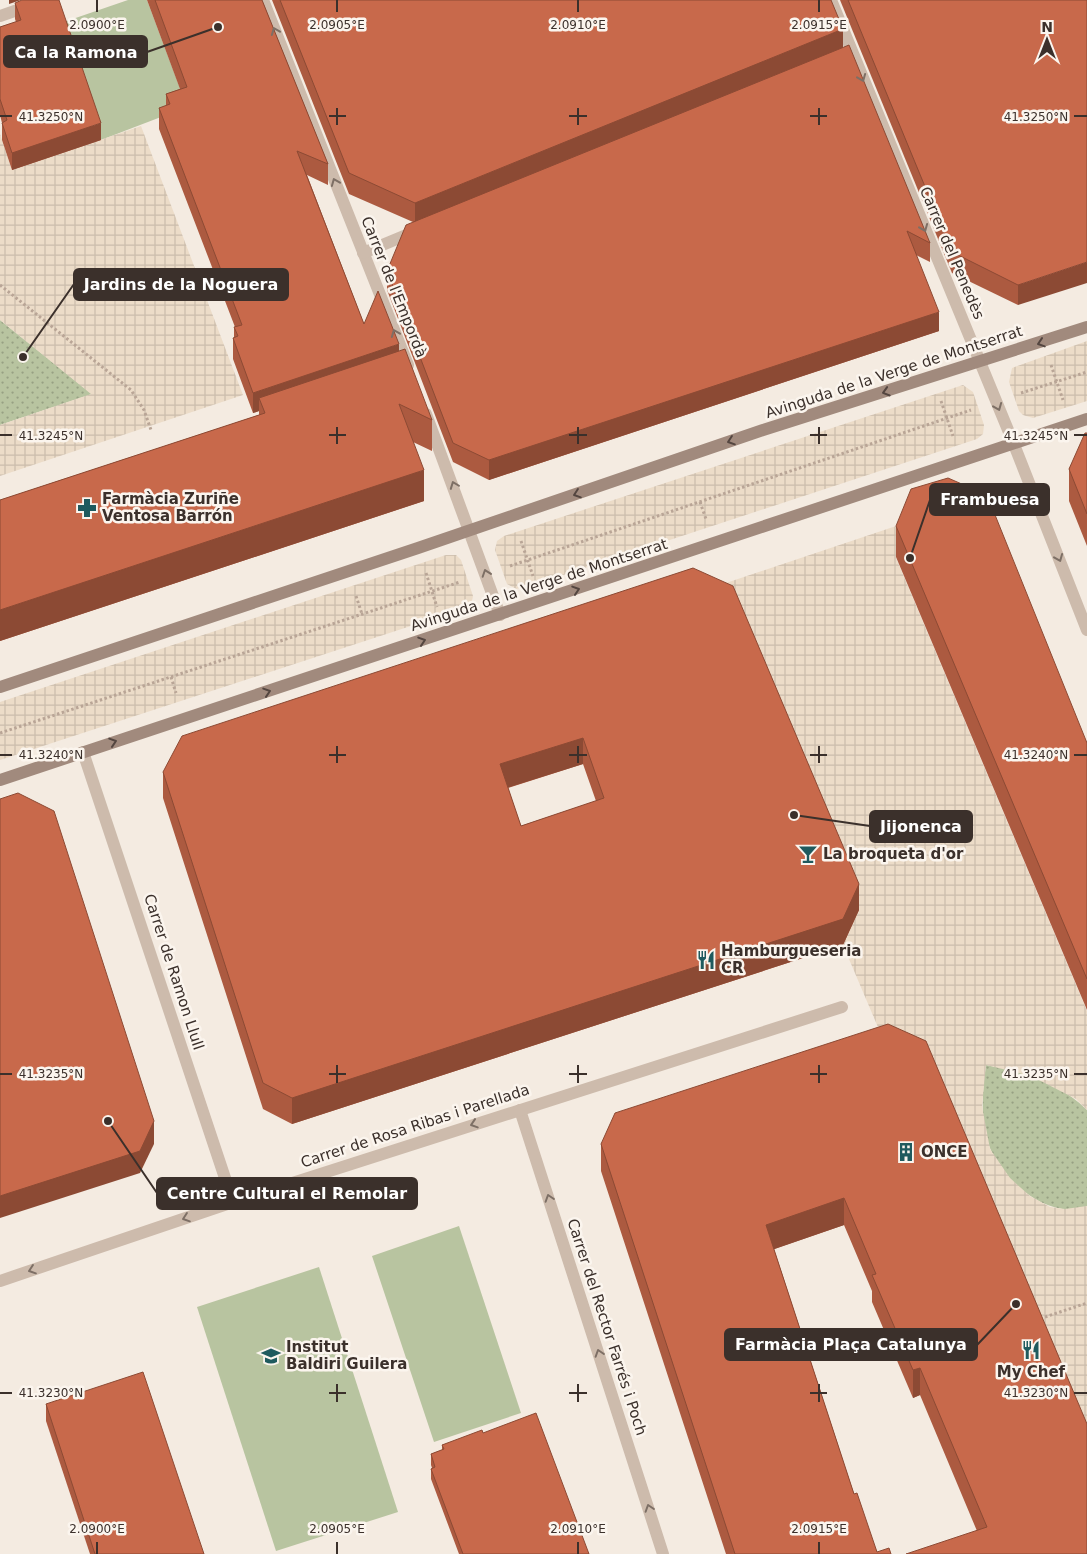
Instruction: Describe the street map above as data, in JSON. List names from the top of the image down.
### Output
{
  "streets": {
    "street": [
      "Carrer del Penedès",
      "Carrer de l'Empordà",
      "Avinguda de la Verge de Montserrat",
      "Carrer de Ramon Llull",
      "Carrer de Rosa Ribas i Parellada",
      "Carrer del Rector Farrés i Poch"
    ]
  },
  "crossings": [
    ["Carrer del Penedès", "Avinguda de la Verge de Montserrat"],
    ["Avinguda de la Verge de Montserrat", "Carrer de Ramon Llull"],
    ["Carrer de Ramon Llull", "Carrer de Rosa Ribas i Parellada"],
    ["Carrer de Rosa Ribas i Parellada", "Carrer del Rector Farrés i Poch"]
  ],
  "one_way": [
    "Carrer del Penedès",
    "Carrer de l'Empordà",
    "Carrer de Rosa Ribas i Parellada",
    "Carrer del Rector Farrés i Poch"
  ],
  "places": {
    "other": [
      "Ca la Ramona",
      "Jardins de la Noguera",
      "Frambuesa",
      "Jijonenca",
      "Centre Cultural el Remolar",
      "Farmàcia Plaça Catalunya"
    ],
    "pharmacy": ["Farmàcia Zuriñe Ventosa Barrón"],
    "bar": ["La broqueta d'or"],
    "restaurant": ["Hamburgueseria CR", "My Chef"],
    "building": ["ONCE"],
    "school or university": ["Institut Baldiri Guilera"]
  },
  "north": "top",
  "coordinates": [
    "2.0900°E",
    "2.0905°E",
    "2.0910°E",
    "2.0915°E",
    "41.3250°N",
    "41.3245°N",
    "41.3240°N",
    "41.3235°N",
    "41.3230°N"
  ]
}
